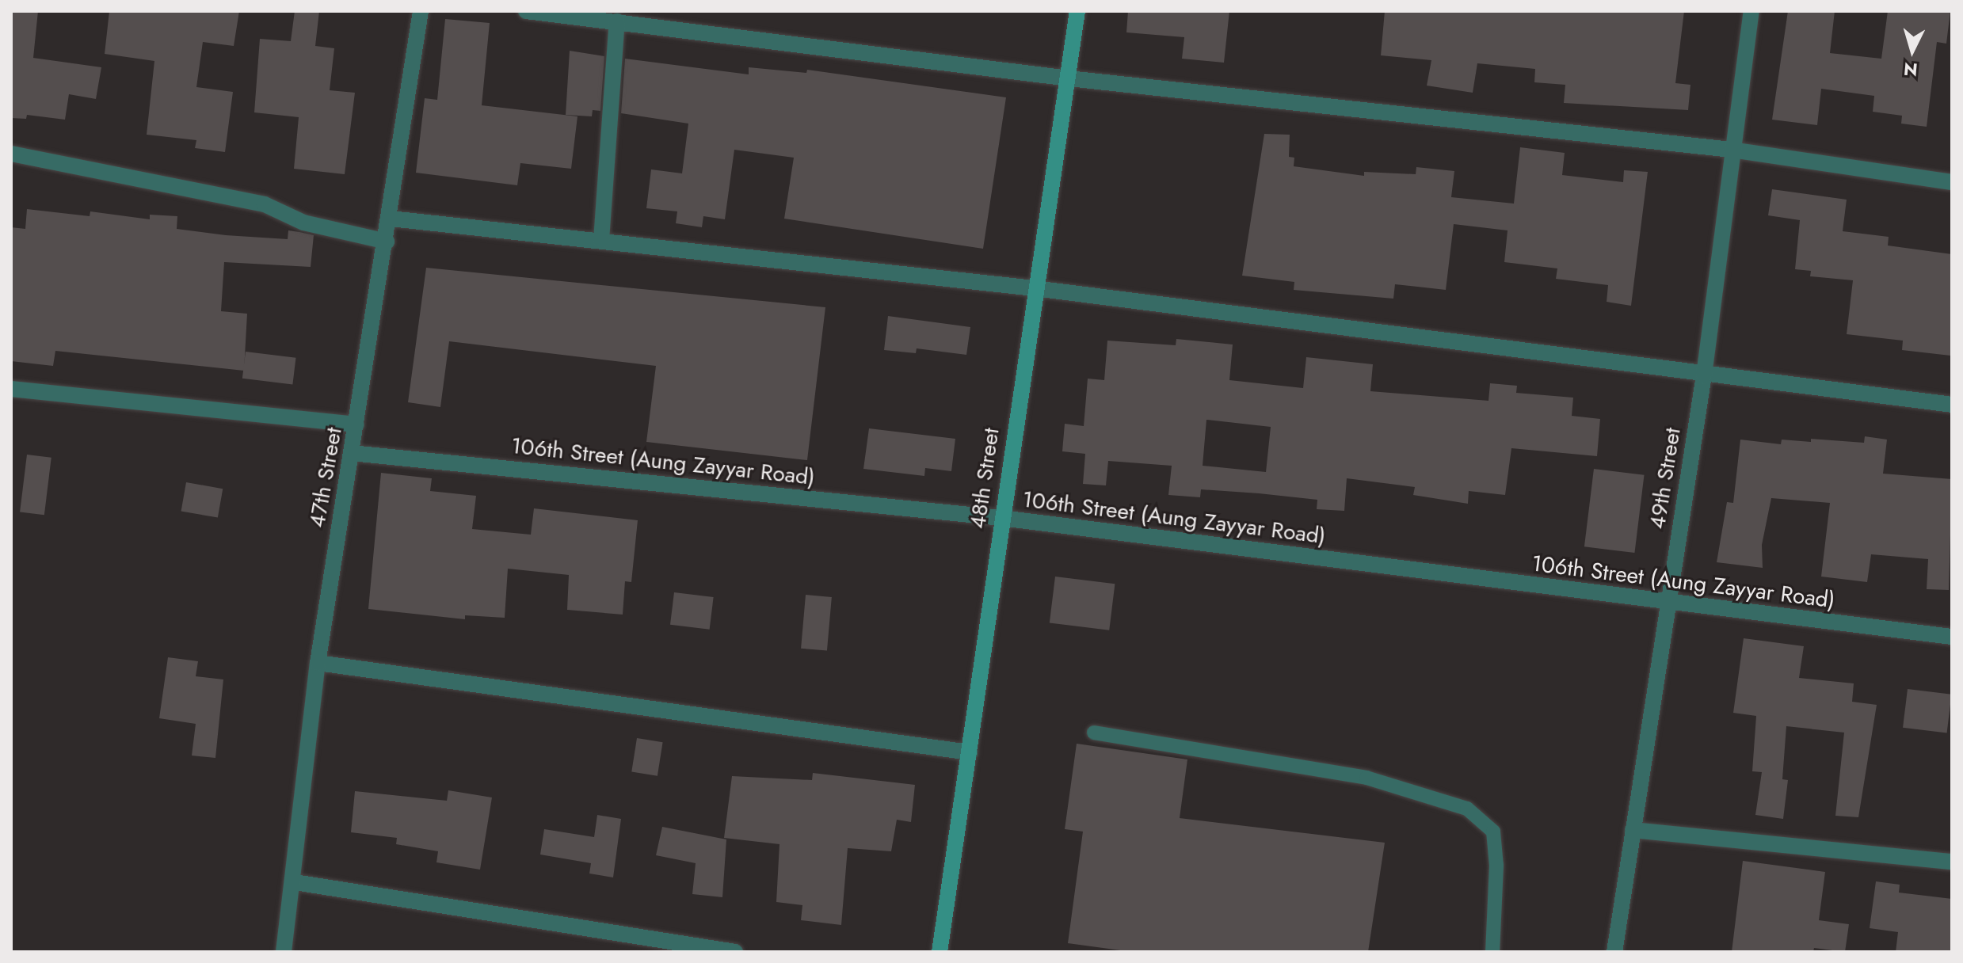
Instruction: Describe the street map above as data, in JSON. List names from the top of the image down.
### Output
{
  "streets": {
    "main road": ["48th Street"],
    "street": ["106th Street (Aung Zayyar Road)", "47th Street", "49th Street"]
  },
  "crossings": [
    ["106th Street (Aung Zayyar Road)", "47th Street"],
    ["106th Street (Aung Zayyar Road)", "48th Street"],
    ["106th Street (Aung Zayyar Road)", "49th Street"]
  ],
  "north": "bottom"
}
